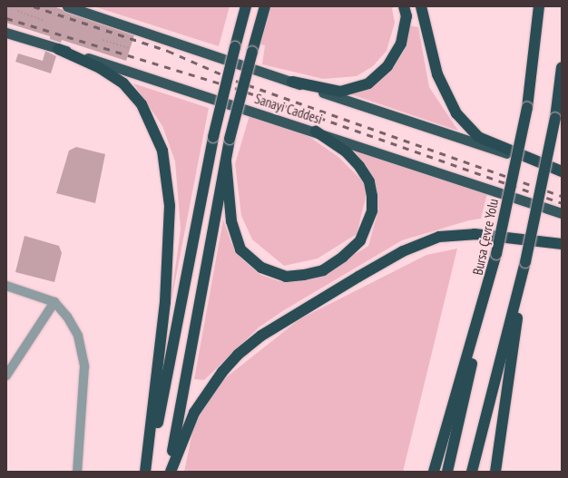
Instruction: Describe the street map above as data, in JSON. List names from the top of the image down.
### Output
{
  "streets": {
    "highway": ["Sanayi Caddesi", "Bursa Çevre Yolu"]
  }
}
